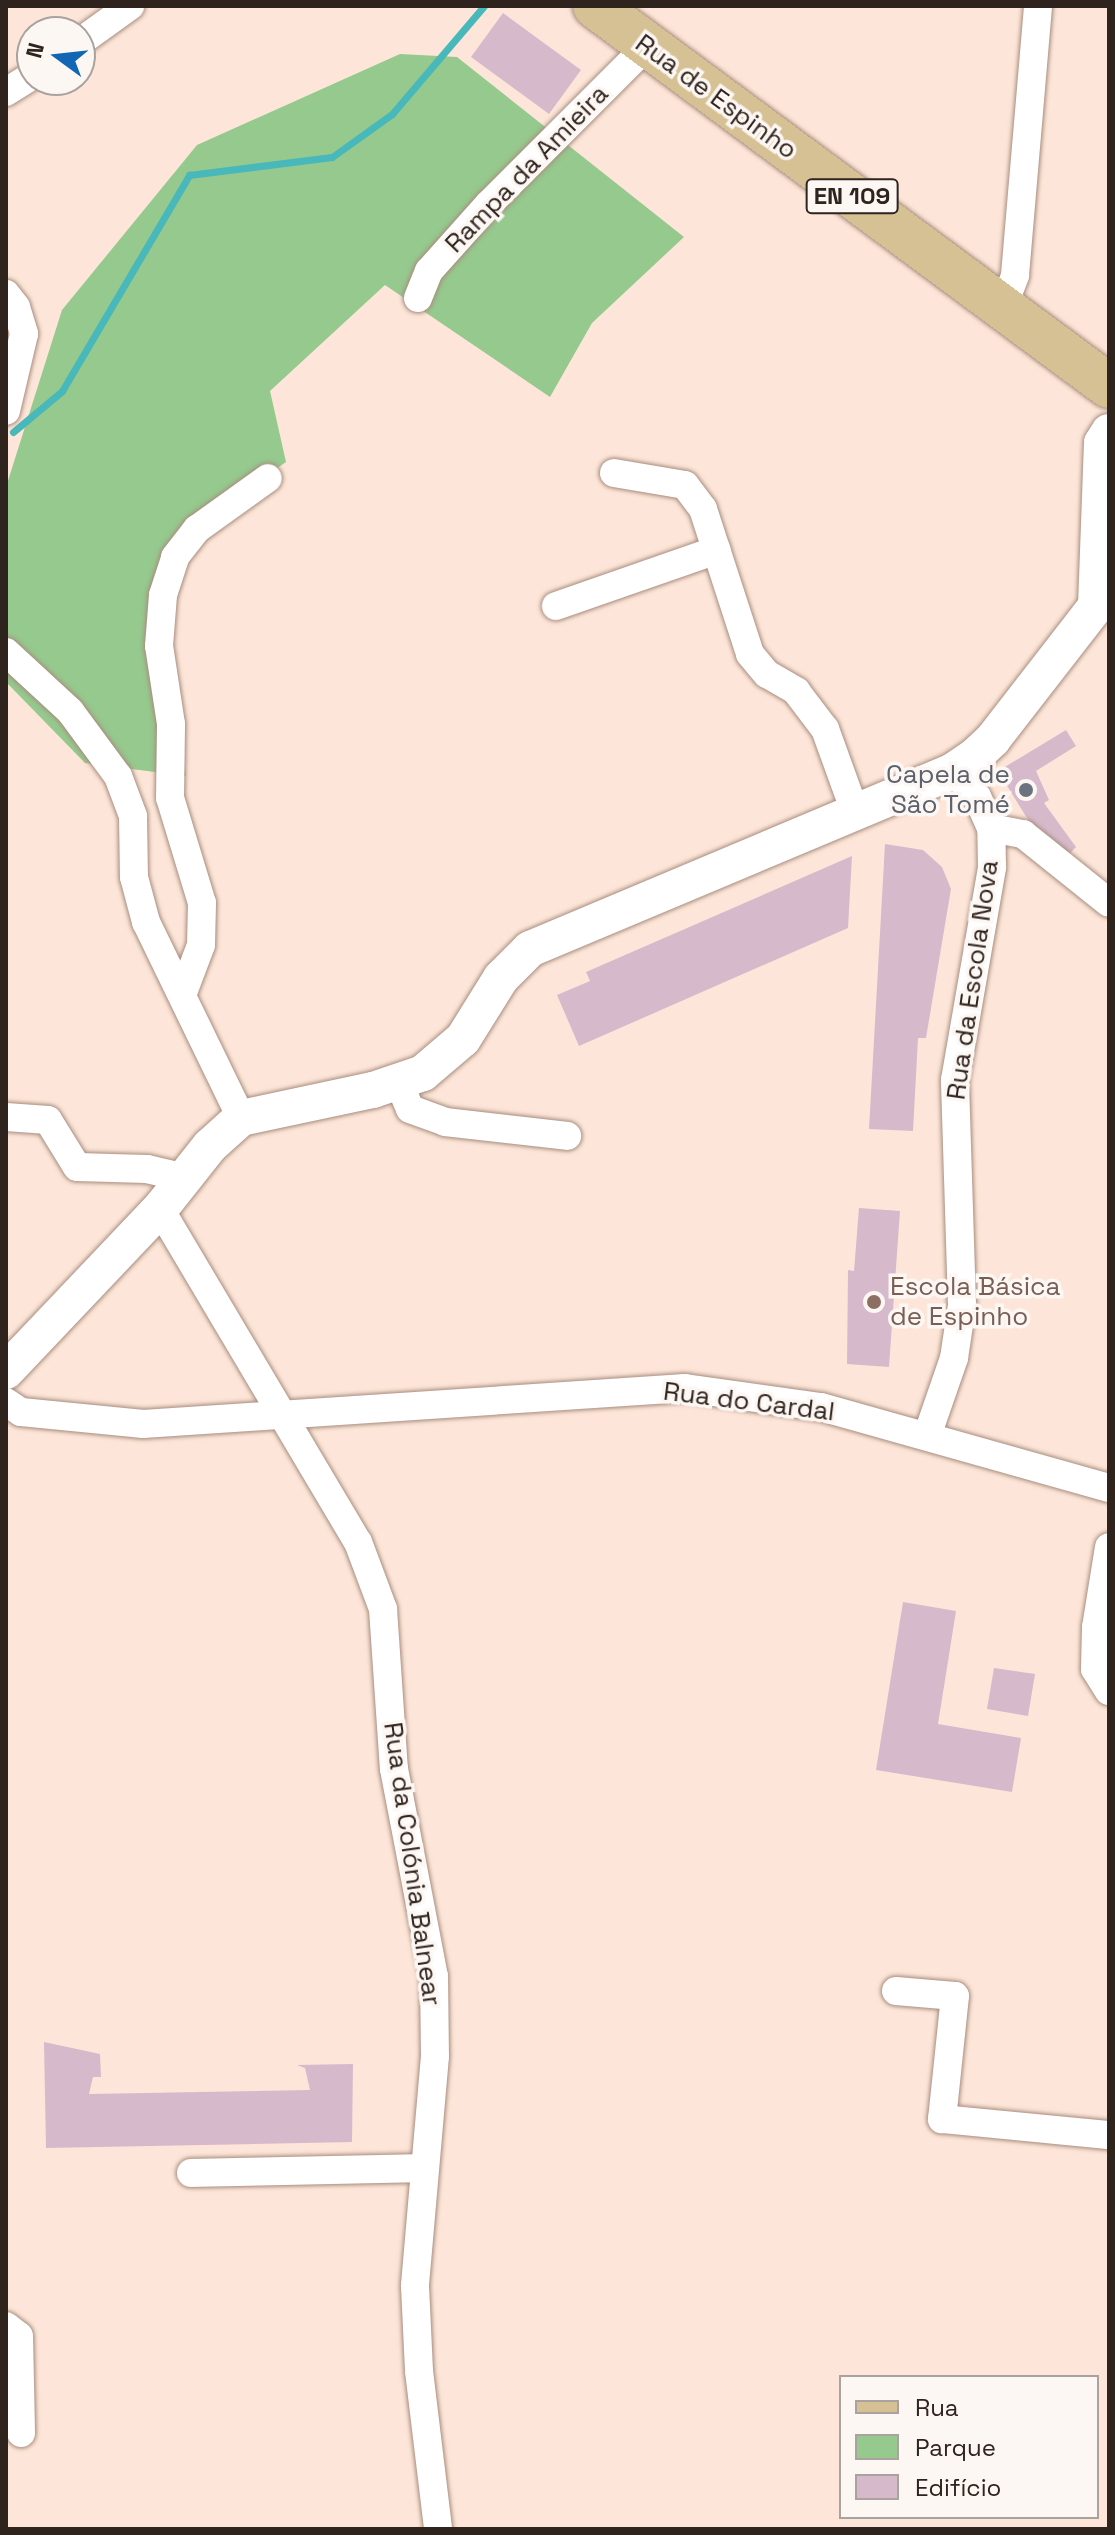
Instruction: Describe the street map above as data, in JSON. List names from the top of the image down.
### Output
{
  "streets": {
    "main road": ["Rua de Espinho", "EN 109"],
    "street": [
      "Rampa da Amieira",
      "Rua da Escola Nova",
      "Rua do Cardal",
      "Rua da Colónia Balnear"
    ]
  },
  "crossings": [
    ["Rua de Espinho", "Rampa da Amieira"],
    ["Rua da Escola Nova", "Rua do Cardal"],
    ["Rua do Cardal", "Rua da Colónia Balnear"]
  ],
  "places": ["Capela de São Tomé", "Escola Básica de Espinho"],
  "legend": ["Rua", "Parque", "Edifício"],
  "north": "left"
}
